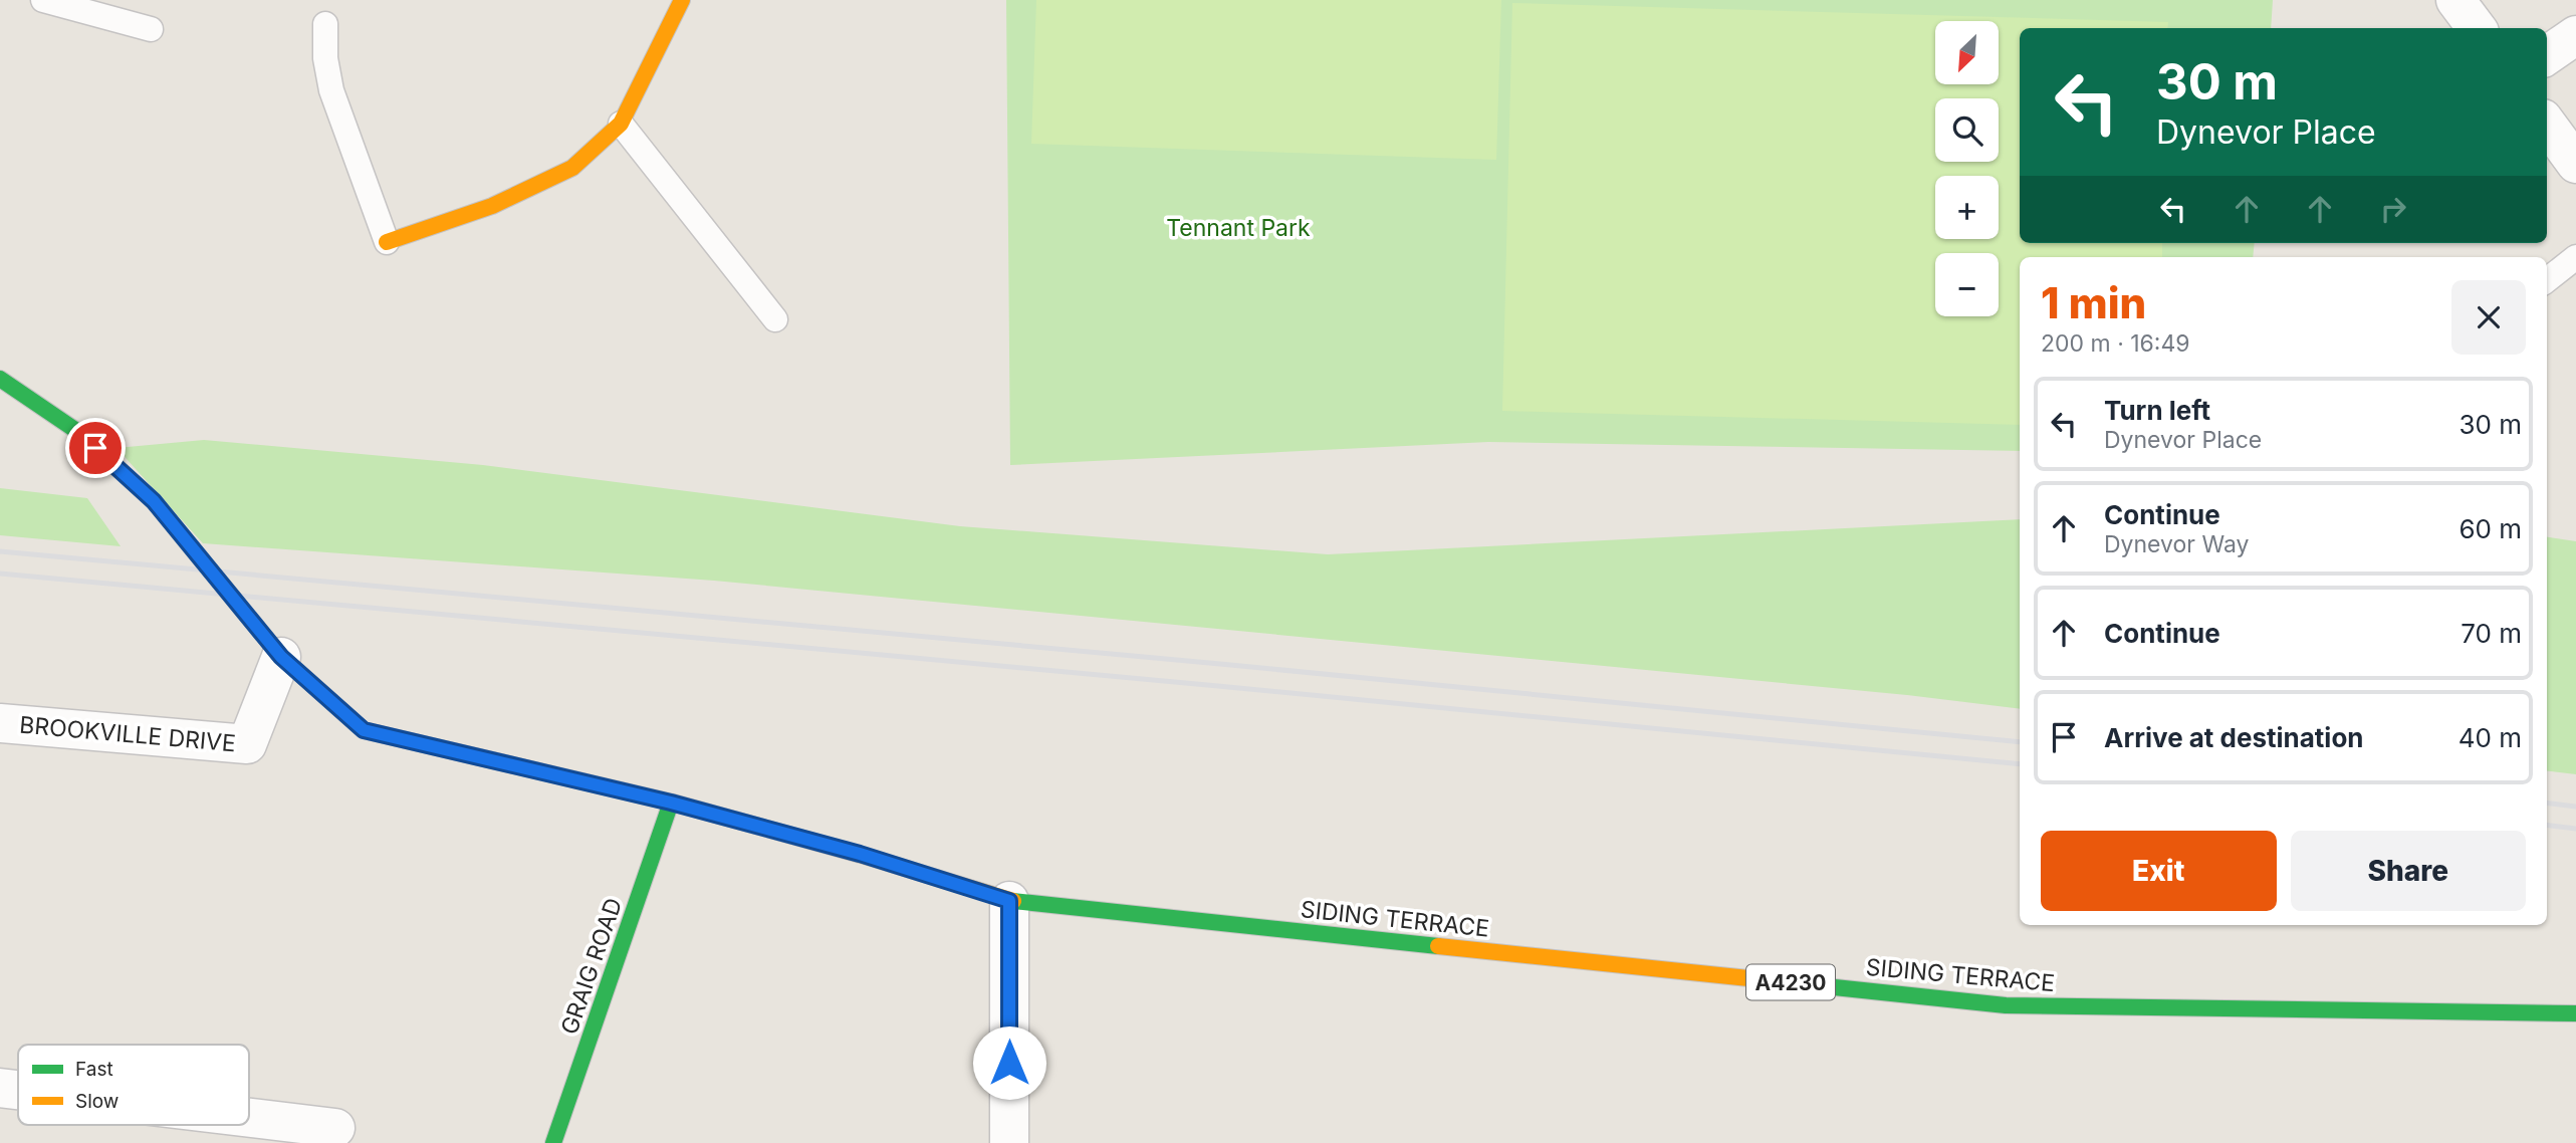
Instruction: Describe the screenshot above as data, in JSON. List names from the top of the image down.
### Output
{
  "streets": {
    "main road": ["SIDING TERRACE", "GRAIG ROAD", "A4230"],
    "street": ["BROOKVILLE DRIVE"]
  },
  "crossings": [
    ["BROOKVILLE DRIVE", "A4230"],
    ["SIDING TERRACE", "A4230"],
    ["GRAIG ROAD", "A4230"]
  ],
  "parks": ["Tennant Park"],
  "legend": ["Fast", "Slow"],
  "north": "bottom left",
  "page": {
    "map_buttons": ["+", "−"],
    "turn": ["30 m", "Dynevor Place"],
    "heading": ["1 min", "200 m · 16:49"],
    "list": [
      {
        "name": "Turn left",
        "note": "Dynevor Place",
        "value": "30 m"
      },
      {
        "name": "Continue",
        "note": "Dynevor Way",
        "value": "60 m"
      },
      {
        "name": "Continue",
        "value": "70 m"
      },
      {
        "name": "Arrive at destination",
        "value": "40 m"
      }
    ],
    "buttons": ["Exit", "Share"]
  }
}
